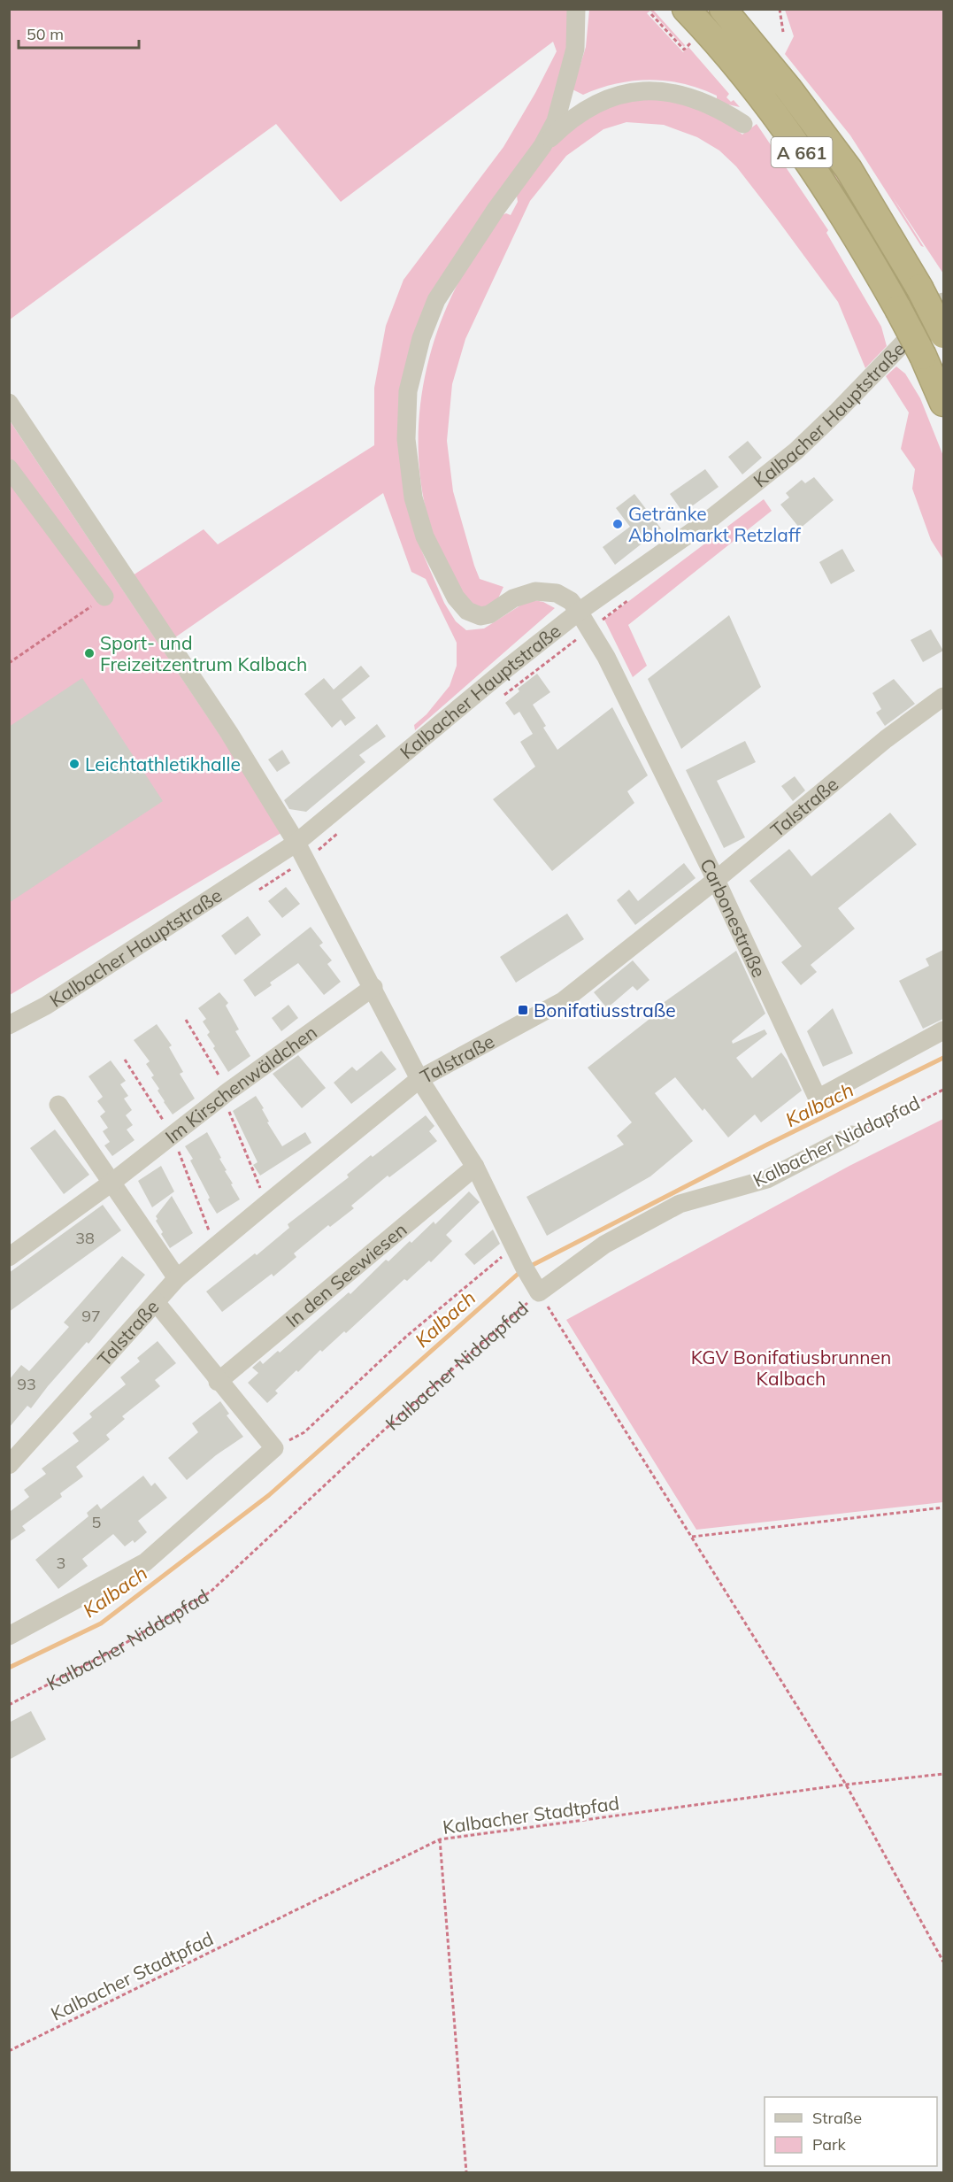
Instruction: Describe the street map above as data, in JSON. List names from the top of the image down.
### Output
{
  "streets": {
    "highway": ["A 661"],
    "street": [
      "Kalbacher Hauptstraße",
      "Talstraße",
      "Carbonestraße",
      "Im Kirschenwäldchen",
      "Kalbacher Niddapfad",
      "In den Seewiesen"
    ],
    "path": ["Kalbacher Stadtpfad"]
  },
  "crossings": [
    ["A 661", "Kalbacher Hauptstraße"],
    ["Kalbacher Hauptstraße", "Carbonestraße"],
    ["Talstraße", "Carbonestraße"]
  ],
  "water": ["Kalbach"],
  "parks": ["KGV Bonifatiusbrunnen Kalbach"],
  "places": {
    "other": ["Getränke Abholmarkt Retzlaff", "Sport- und Freizeitzentrum Kalbach", "Leichtathletikhalle"],
    "transit": ["Bonifatiusstraße"]
  },
  "house_numbers": [
    "38",
    "97",
    "93",
    "5",
    "3"
  ],
  "legend": ["Straße", "Park"],
  "scale_bar": "50 m"
}
